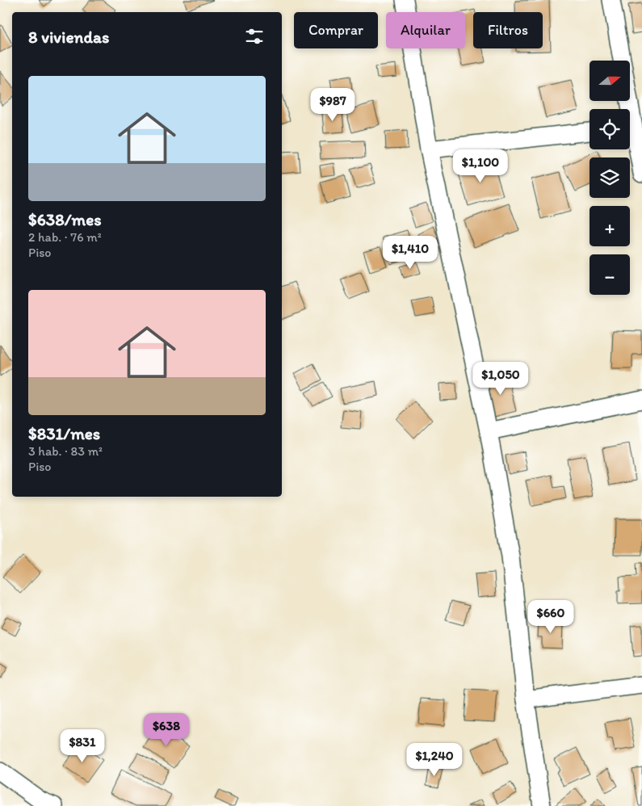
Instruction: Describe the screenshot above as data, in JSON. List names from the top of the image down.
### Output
{
  "north": "right",
  "page": {
    "chip": ["Comprar", "Alquilar", "Filtros"],
    "heading": "8 viviendas",
    "map_buttons": ["+", "−"],
    "list": [
      {
        "name": "$638/mes",
        "note": "2 hab. · 76 m² · Piso"
      },
      {
        "name": "$831/mes",
        "note": "3 hab. · 83 m² · Piso"
      }
    ],
    "price": [
      "$987",
      "$1,100",
      "$1,410",
      "$1,050",
      "$660",
      "$638",
      "$831",
      "$1,240"
    ]
  }
}
